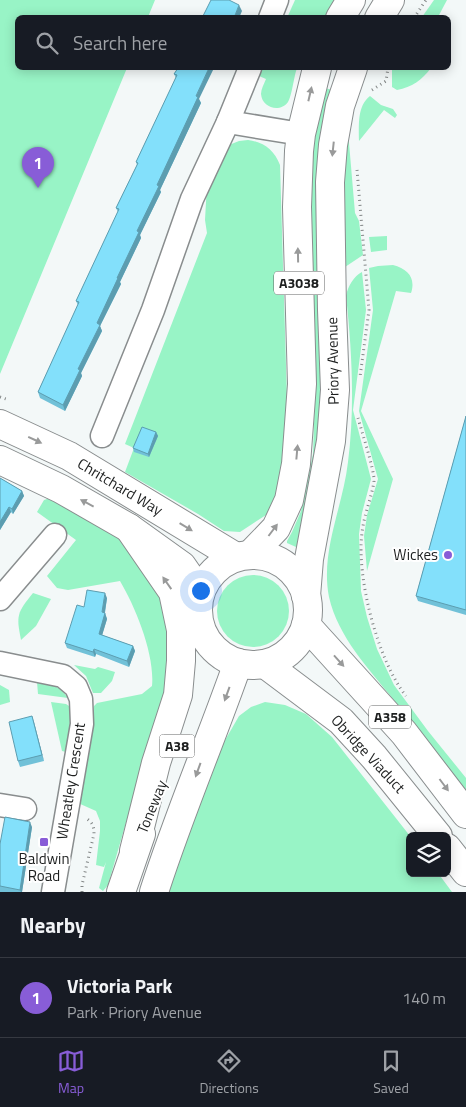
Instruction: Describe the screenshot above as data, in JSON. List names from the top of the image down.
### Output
{
  "streets": {
    "main road": [
      "A3038",
      "Priory Avenue",
      "Chritchard Way",
      "A358",
      "A38",
      "Obridge Viaduct",
      "Toneway"
    ],
    "street": ["Wheatley Crescent"]
  },
  "crossings": [
    ["A3038", "Priory Avenue"],
    ["A3038", "Chritchard Way"],
    ["A3038", "A358"],
    ["A3038", "A38"],
    ["A3038", "Obridge Viaduct"],
    ["A3038", "Toneway"],
    ["Priory Avenue", "Chritchard Way"],
    ["Priory Avenue", "A358"],
    ["Priory Avenue", "A38"],
    ["Priory Avenue", "Obridge Viaduct"],
    ["Priory Avenue", "Toneway"],
    ["Chritchard Way", "A358"],
    ["Chritchard Way", "A38"],
    ["Chritchard Way", "Obridge Viaduct"],
    ["Chritchard Way", "Toneway"],
    ["A358", "A38"],
    ["A358", "Obridge Viaduct"],
    ["A358", "Toneway"],
    ["A38", "Obridge Viaduct"],
    ["A38", "Toneway"],
    ["Obridge Viaduct", "Toneway"]
  ],
  "places": {
    "other": ["Wickes"],
    "transit": ["Baldwin Road"]
  },
  "page": {
    "search": "Search here",
    "pins": "1",
    "heading": "Nearby",
    "list": [
      {
        "mark": "1",
        "name": "Victoria Park",
        "note": "Park · Priory Avenue",
        "value": "140 m"
      }
    ],
    "nav": ["Map", "Directions", "Saved"]
  }
}
